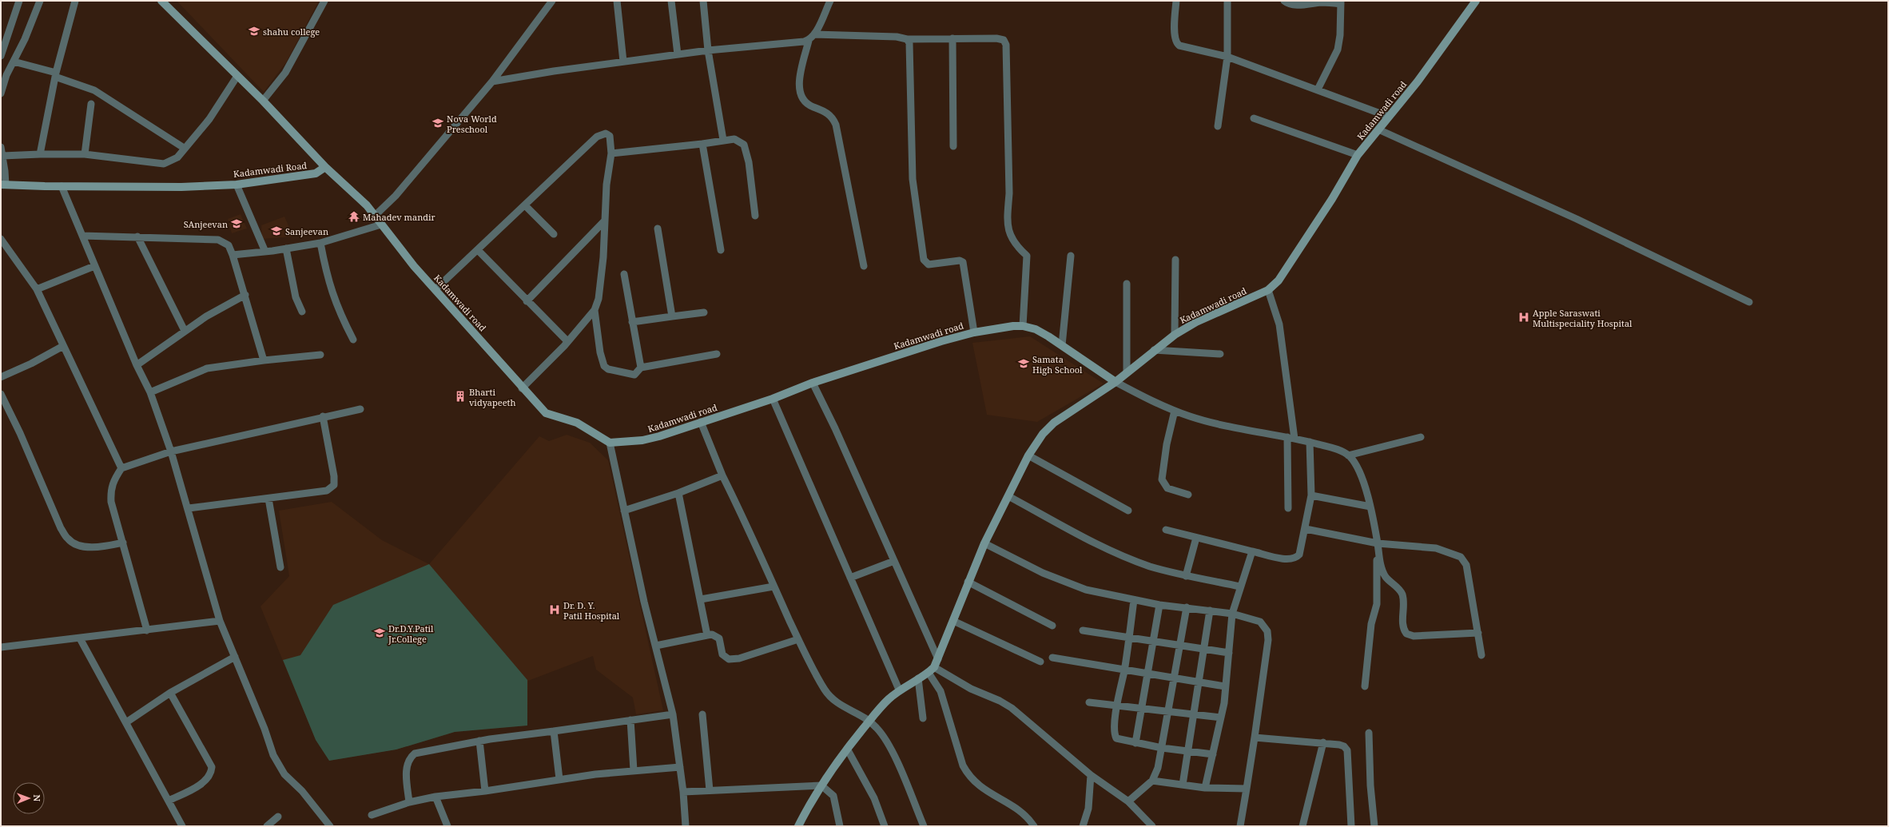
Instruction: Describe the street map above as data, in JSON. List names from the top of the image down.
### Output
{
  "streets": {
    "street": ["Kadamwadi road", "Kadamwadi Road"]
  },
  "crossings": [
    ["Kadamwadi road", "Kadamwadi Road"]
  ],
  "places": {
    "school or university": [
      "shahu college",
      "Nova World Preschool",
      "SAnjeevan",
      "Sanjeevan",
      "Samata High School",
      "Dr.D.Y.Patil Jr.College"
    ],
    "temple": ["Mahadev mandir"],
    "hospital": ["Apple Saraswati Multispeciality Hospital", "Dr. D. Y. Patil Hospital"],
    "building": ["Bharti vidyapeeth"]
  },
  "north": "right"
}
